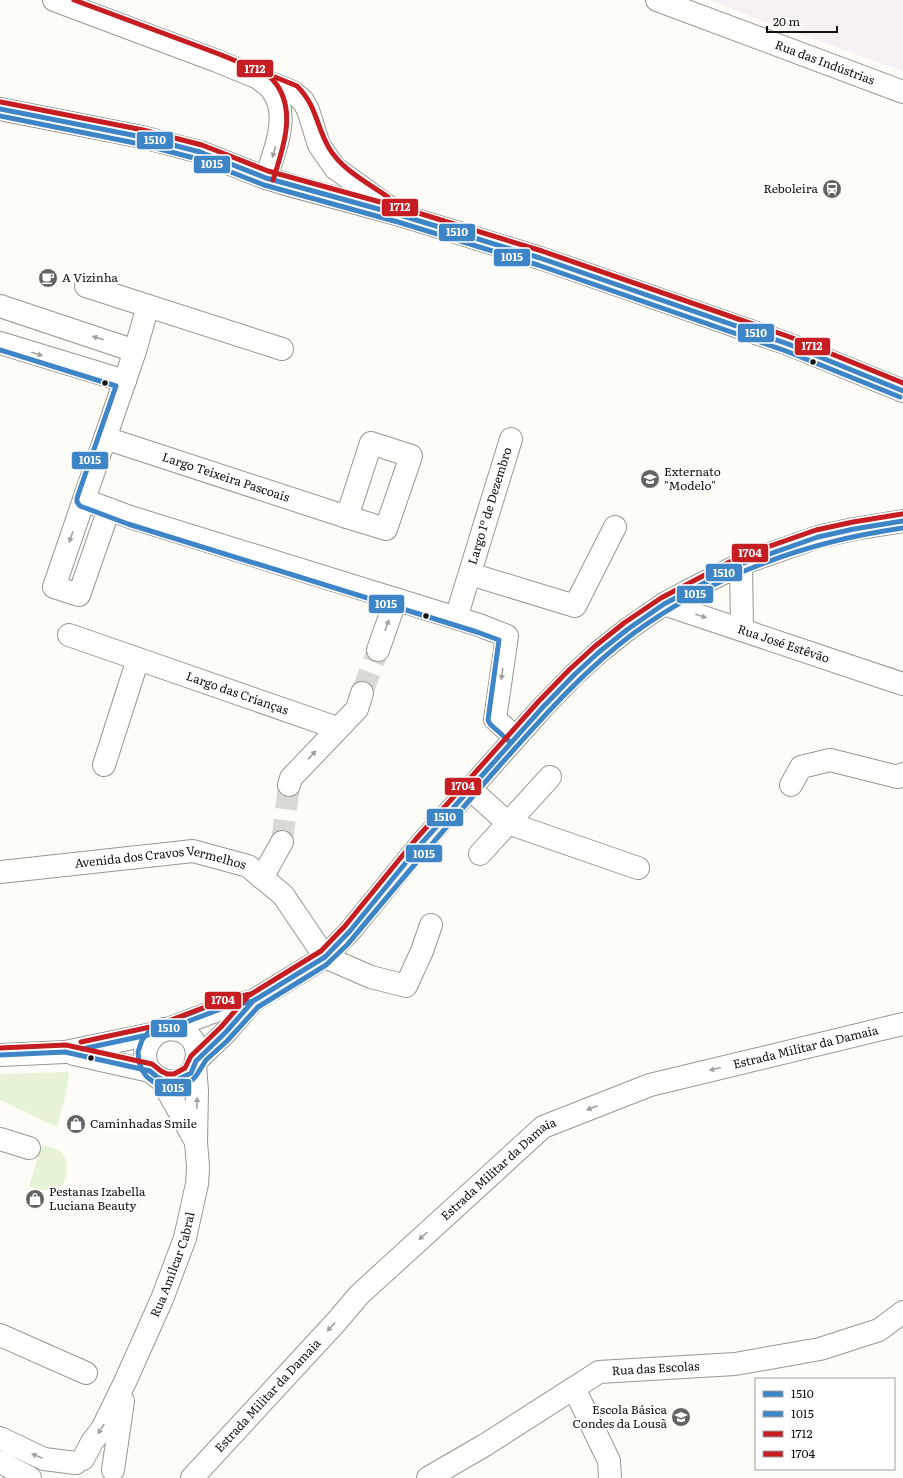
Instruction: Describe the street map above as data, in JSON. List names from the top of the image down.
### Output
{
  "streets": {
    "street": [
      "Rua das Indústrias",
      "Largo Teixeira Pascoais",
      "Largo 1º de Dezembro",
      "Rua José Estêvão",
      "Largo das Crianças",
      "Avenida dos Cravos Vermelhos",
      "Estrada Militar da Damaia",
      "Rua Amílcar Cabral",
      "Rua das Escolas"
    ]
  },
  "one_way": ["Estrada Militar da Damaia"],
  "places": {
    "station": ["Reboleira"],
    "cafe": ["A Vizinha"],
    "school or university": ["Externato \"Modelo\"", "Escola Básica Condes da Lousã"],
    "shop": ["Caminhadas Smile", "Pestanas Izabella Luciana Beauty"]
  },
  "lines": [
    "transit line 1712",
    "transit line 1510",
    "transit line 1015",
    "transit line 1704"
  ],
  "legend": [
    "1510",
    "1015",
    "1712",
    "1704"
  ],
  "scale_bar": "20 m"
}
